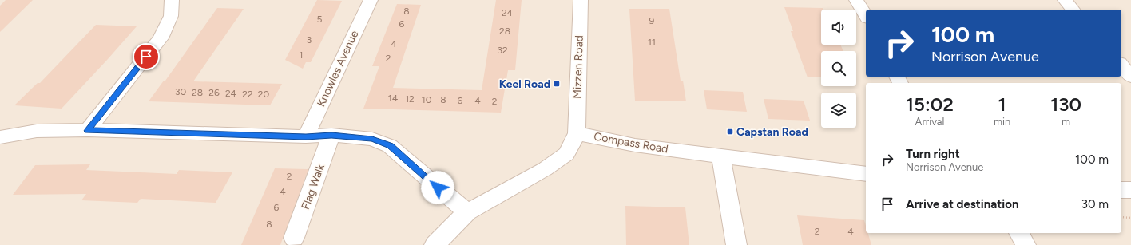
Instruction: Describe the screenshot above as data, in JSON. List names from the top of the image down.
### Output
{
  "streets": {
    "street": [
      "Mizzen Road",
      "Knowles Avenue",
      "Compass Road",
      "Flag Walk"
    ]
  },
  "crossings": [
    ["Mizzen Road", "Compass Road"]
  ],
  "places": {
    "transit": ["Keel Road", "Capstan Road"]
  },
  "house_numbers": [
    "8",
    "24",
    "5",
    "9",
    "6",
    "28",
    "3",
    "11",
    "4",
    "32",
    "1",
    "2",
    "30",
    "28",
    "26",
    "24",
    "22",
    "20",
    "14",
    "12",
    "10",
    "8",
    "6",
    "4",
    "2",
    "2",
    "4",
    "6",
    "8",
    "2",
    "4"
  ],
  "page": {
    "turn": ["100 m", "Norrison Avenue"],
    "eta": [
      "15:02",
      "Arrival",
      "1",
      "min",
      "130",
      "m"
    ],
    "list": [
      {
        "name": "Turn right",
        "note": "Norrison Avenue",
        "value": "100 m"
      },
      {
        "name": "Arrive at destination",
        "value": "30 m"
      }
    ]
  }
}
